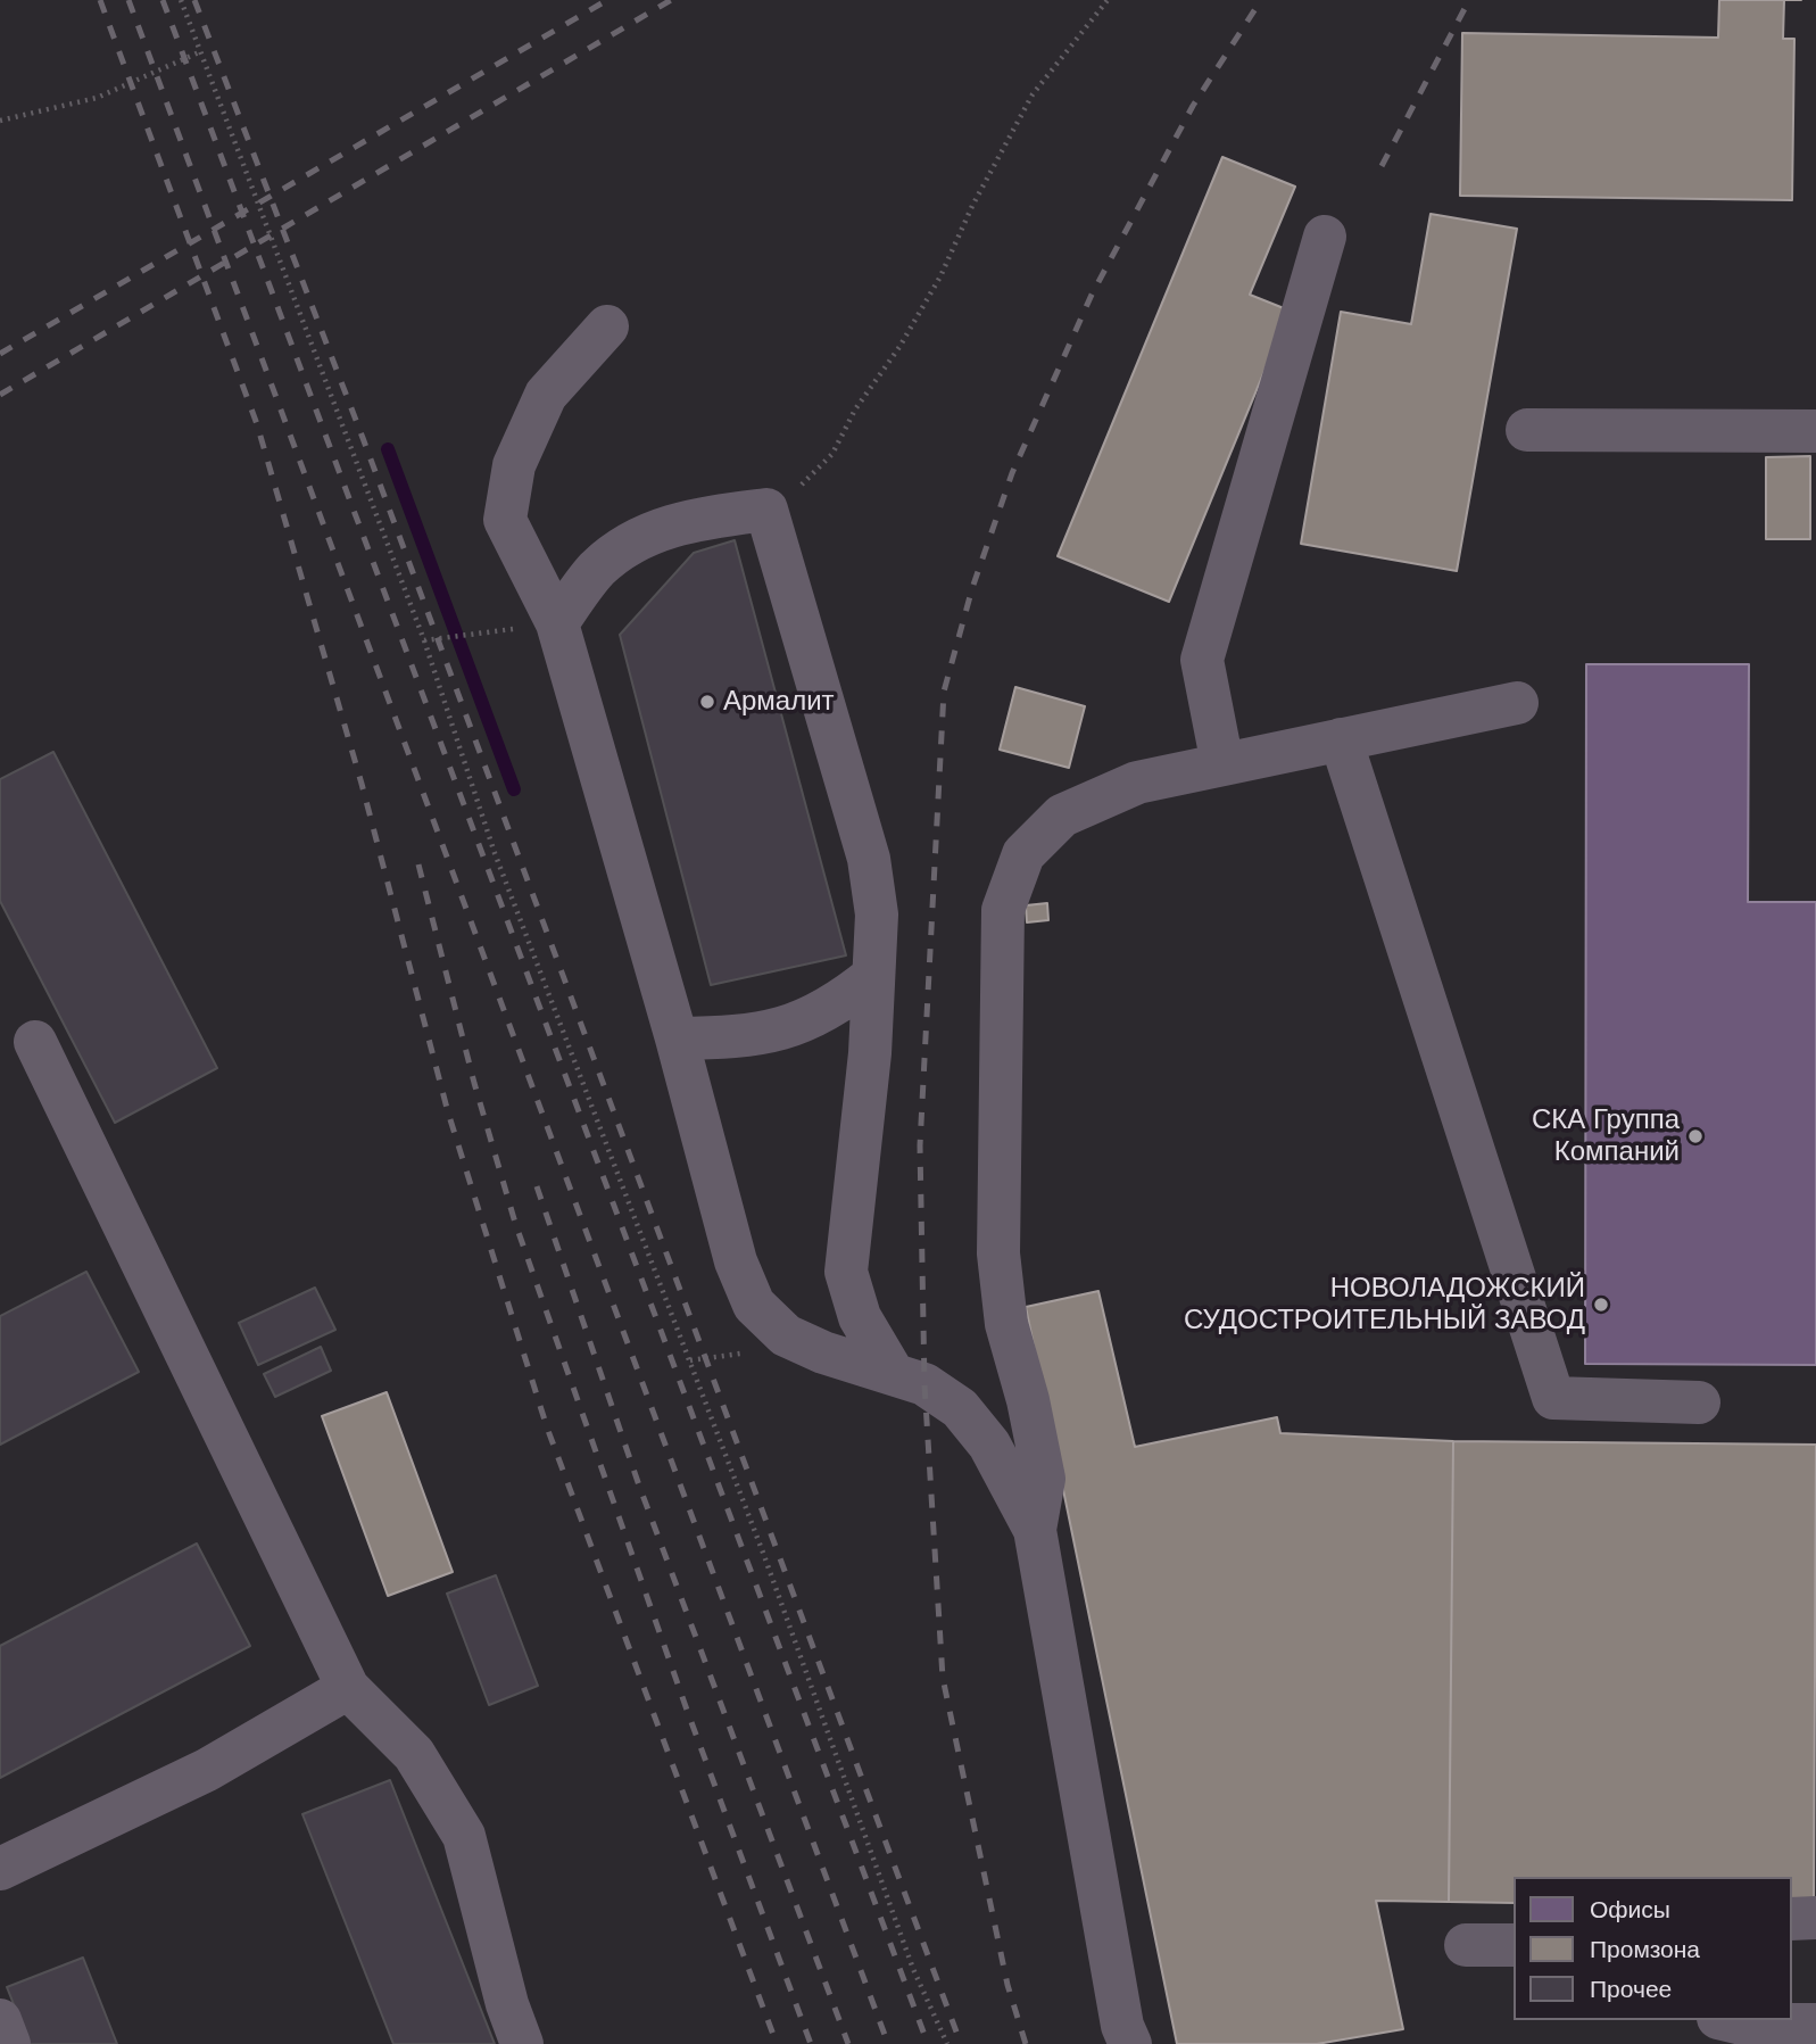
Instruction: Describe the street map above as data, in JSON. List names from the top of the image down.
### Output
{
  "places": ["Армалит", "СКА Группа Компаний", "НОВОЛАДОЖСКИЙ СУДОСТРОИТЕЛЬНЫЙ ЗАВОД"],
  "legend": ["Офисы", "Промзона", "Прочее"]
}
